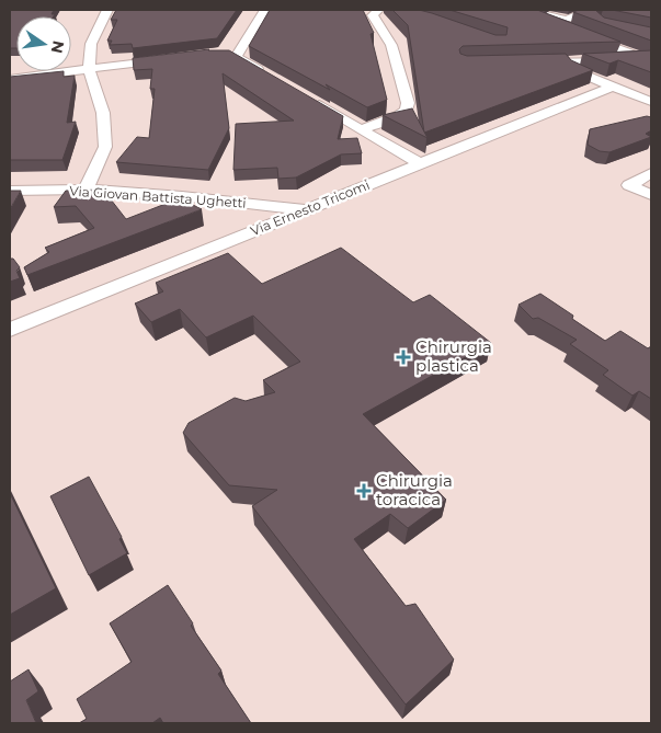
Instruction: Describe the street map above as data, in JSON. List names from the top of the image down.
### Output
{
  "streets": {
    "street": ["Via Giovan Battista Ughetti", "Via Ernesto Tricomi"]
  },
  "crossings": [
    ["Via Giovan Battista Ughetti", "Via Ernesto Tricomi"]
  ],
  "places": {
    "health": ["Chirurgia plastica", "Chirurgia toracica"]
  },
  "north": "right"
}
